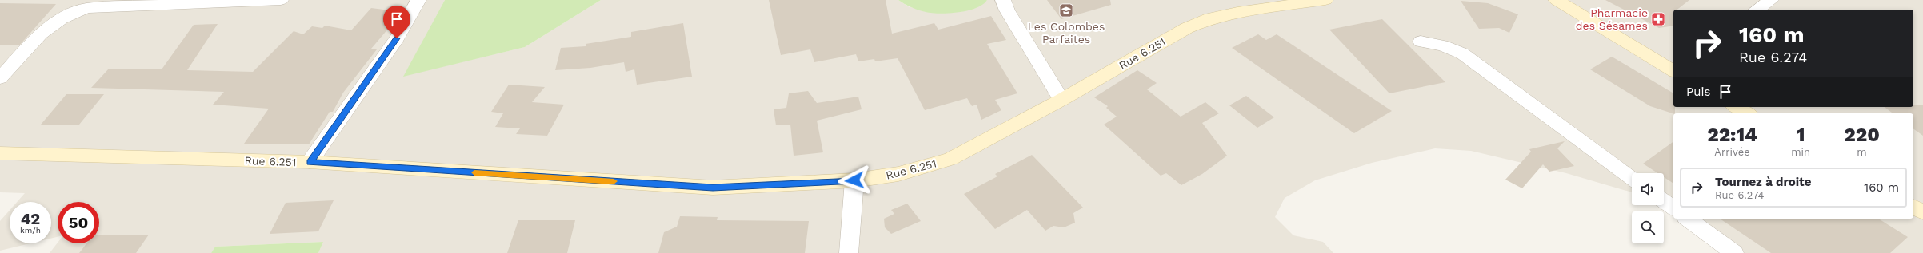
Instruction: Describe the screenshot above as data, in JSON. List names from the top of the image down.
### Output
{
  "streets": {
    "main road": ["Rue 6.251"]
  },
  "places": {
    "school or university": ["Les Colombes Parfaites"],
    "pharmacy": ["Pharmacie des Sésames"]
  },
  "page": {
    "turn": ["160 m", "Rue 6.274"],
    "then": "Puis",
    "eta": [
      "22:14",
      "Arrivée",
      "1",
      "min",
      "220",
      "m"
    ],
    "list": [
      {
        "name": "Tournez à droite",
        "note": "Rue 6.274",
        "value": "160 m"
      }
    ],
    "speed": "42 km/h",
    "limit": "50"
  }
}
